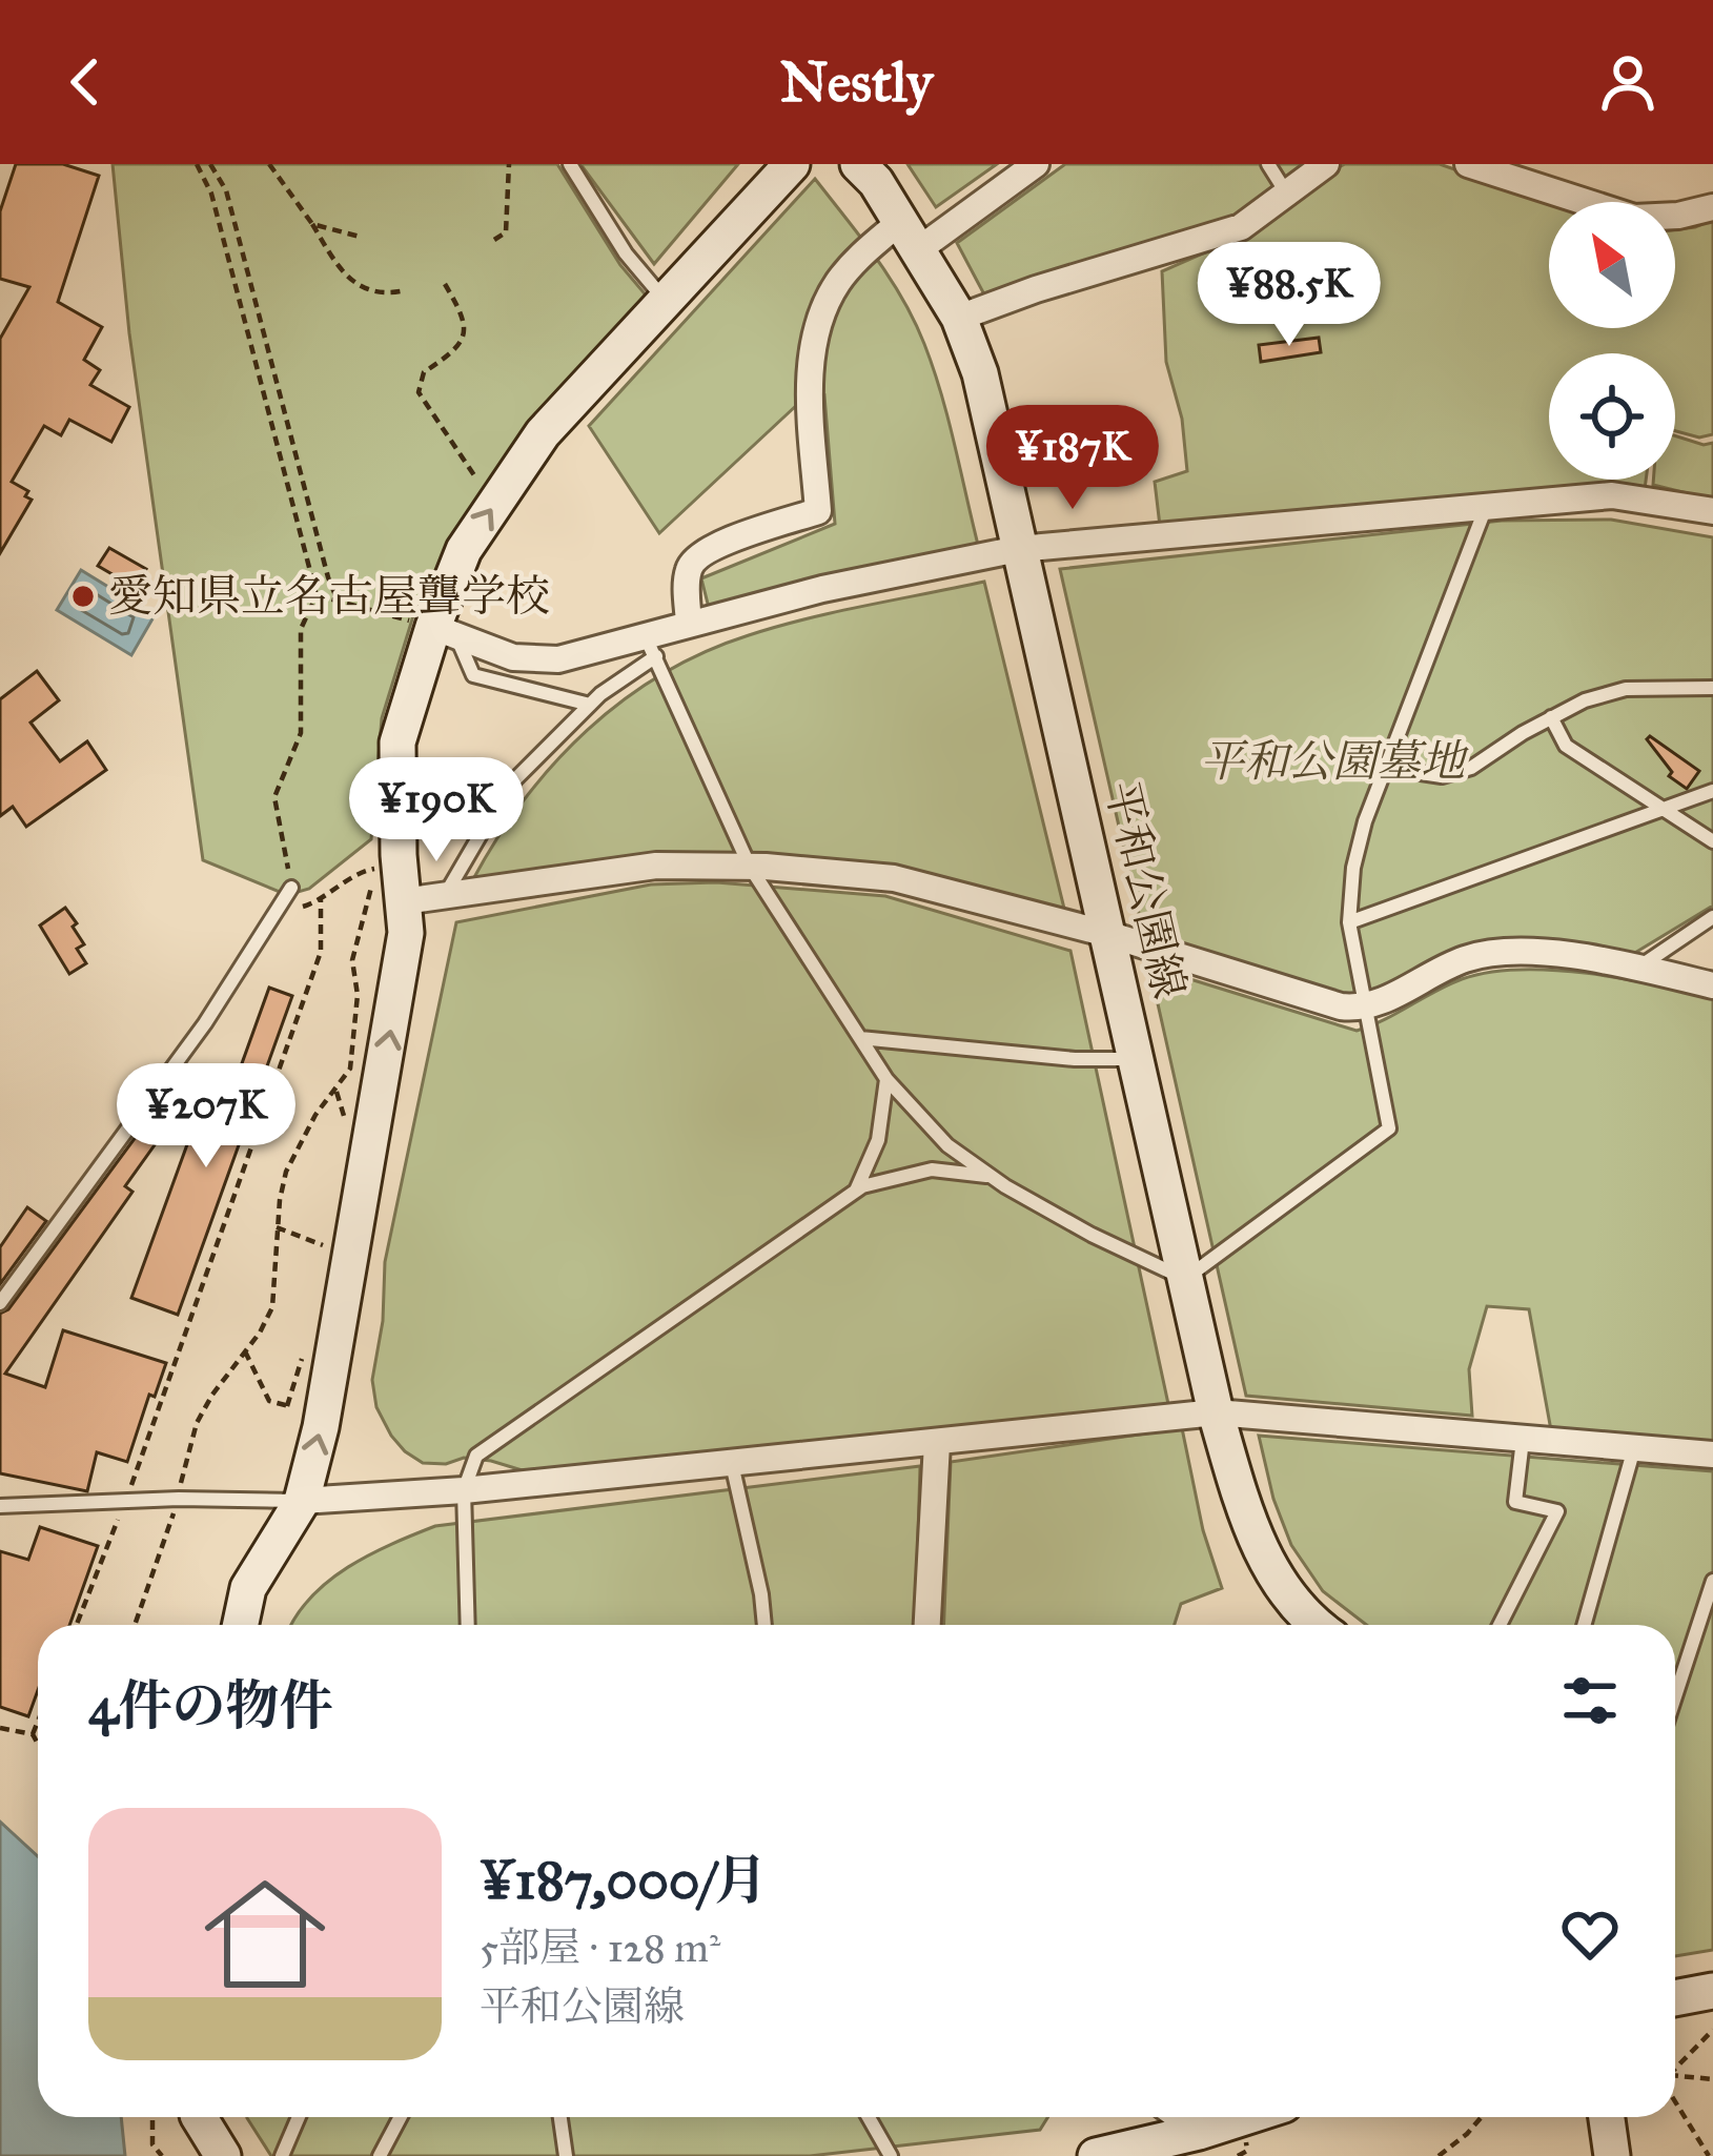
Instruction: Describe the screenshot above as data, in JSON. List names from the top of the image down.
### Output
{
  "streets": {
    "street": ["平和公園線"]
  },
  "parks": ["平和公園墓地"],
  "places": ["愛知県立名古屋聾学校"],
  "north": "top left",
  "page": {
    "header": "Nestly",
    "price": [
      "¥88.5K",
      "¥187K",
      "¥190K",
      "¥207K"
    ],
    "heading": "4件の物件",
    "list": [
      {
        "name": "¥187,000/月",
        "note": "5部屋 · 128 m² · 平和公園線"
      }
    ]
  }
}
